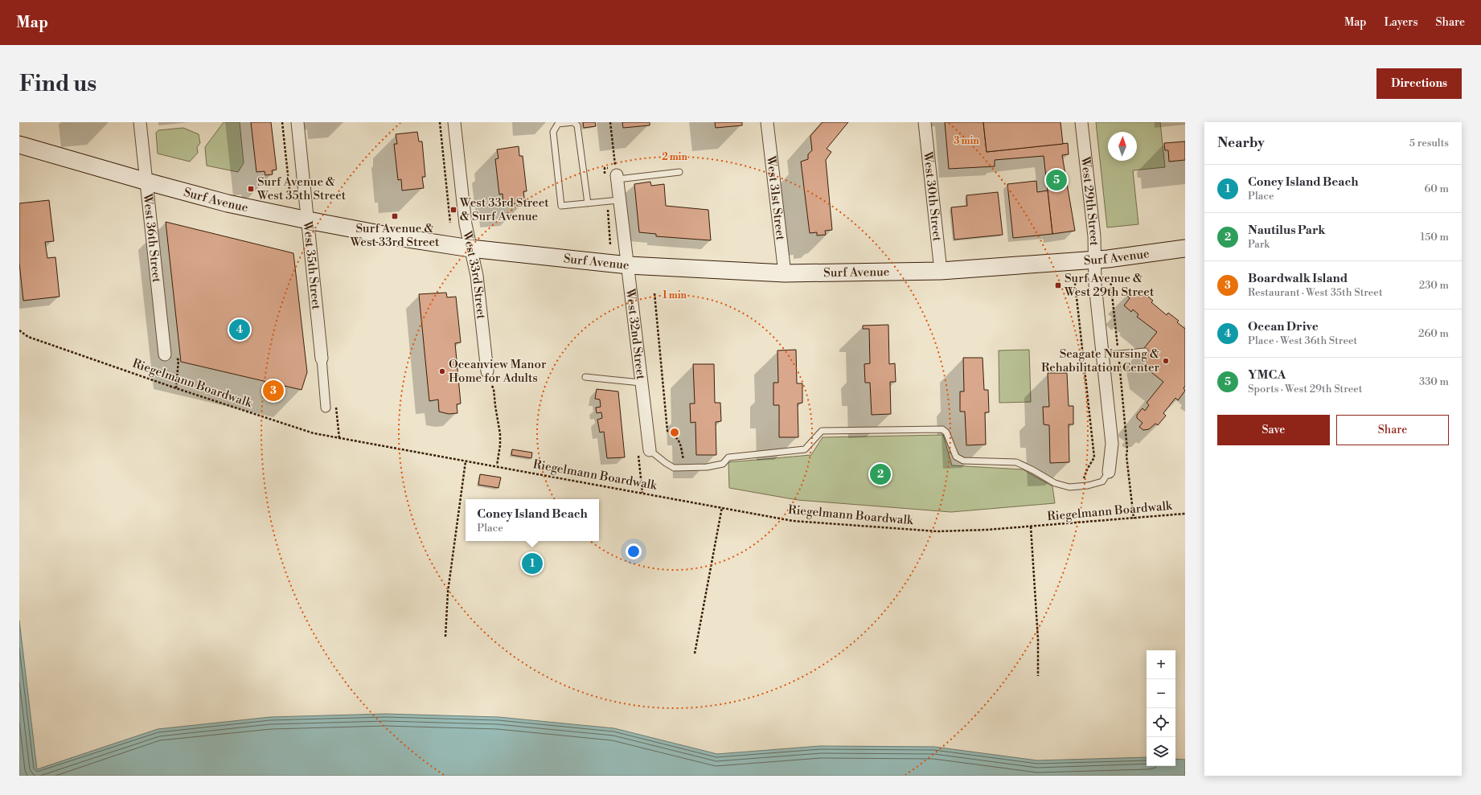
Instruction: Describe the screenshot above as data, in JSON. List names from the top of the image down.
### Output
{
  "streets": {
    "main road": ["Surf Avenue"],
    "street": [
      "West 30th Street",
      "West 31st Street",
      "West 29th Street",
      "West 36th Street",
      "West 35th Street",
      "West 33rd Street",
      "West 32nd Street"
    ],
    "path": ["Riegelmann Boardwalk"]
  },
  "crossings": [
    ["West 30th Street", "Surf Avenue"],
    ["West 31st Street", "Surf Avenue"],
    ["Surf Avenue", "West 29th Street"],
    ["Surf Avenue", "West 36th Street"],
    ["Surf Avenue", "West 35th Street"],
    ["Surf Avenue", "West 33rd Street"],
    ["Surf Avenue", "West 32nd Street"]
  ],
  "places": {
    "transit": [
      "Surf Avenue & West 35th Street",
      "West 33rd Street & Surf Avenue",
      "Surf Avenue & West 33rd Street",
      "Surf Avenue & West 29th Street"
    ],
    "other": ["Seagate Nursing & Rehabilitation Center", "Oceanview Manor Home for Adults"]
  },
  "north": "top",
  "page": {
    "header": "Map",
    "nav": ["Map", "Layers", "Share"],
    "buttons": [
      "Directions",
      ["Save", "Share"]
    ],
    "title": "Find us",
    "heading": ["Nearby", "5 results"],
    "list": [
      {
        "mark": "1",
        "name": "Coney Island Beach",
        "note": "Place",
        "value": "60 m"
      },
      {
        "mark": "2",
        "name": "Nautilus Park",
        "note": "Park",
        "value": "150 m"
      },
      {
        "mark": "3",
        "name": "Boardwalk Island",
        "note": "Restaurant · West 35th Street",
        "value": "230 m"
      },
      {
        "mark": "4",
        "name": "Ocean Drive",
        "note": "Place · West 36th Street",
        "value": "260 m"
      },
      {
        "mark": "5",
        "name": "YMCA",
        "note": "Sports · West 29th Street",
        "value": "330 m"
      }
    ],
    "pins": [
      "5",
      "4",
      "3",
      "2",
      "1"
    ],
    "popup": ["Coney Island Beach", "Place"],
    "map_buttons": ["+", "−"]
  },
  "rings": ["3 min", "2 min", "1 min"]
}
